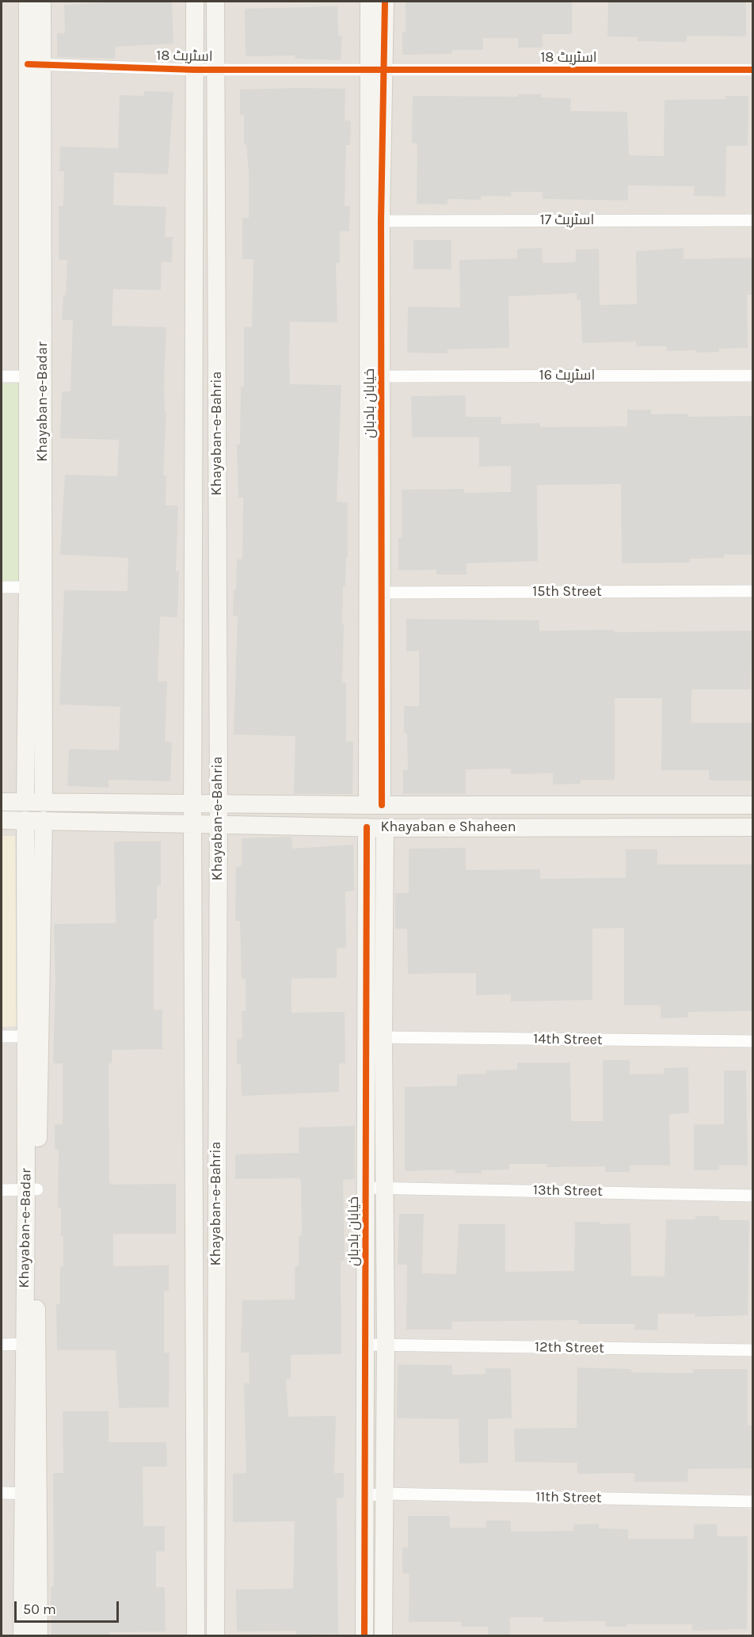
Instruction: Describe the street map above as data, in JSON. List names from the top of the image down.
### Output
{
  "streets": {
    "main road": [
      "Khayaban-e-Badar",
      "خیابان بادبان",
      "Khayaban-e-Bahria",
      "Khayaban e Shaheen"
    ],
    "street": [
      "اسٹریٹ 18",
      "اسٹریٹ 17",
      "اسٹریٹ 16",
      "15th Street",
      "14th Street",
      "13th Street",
      "12th Street",
      "11th Street"
    ]
  },
  "crossings": [
    ["اسٹریٹ 18", "Khayaban-e-Badar"],
    ["اسٹریٹ 18", "خیابان بادبان"],
    ["اسٹریٹ 18", "Khayaban-e-Bahria"],
    ["اسٹریٹ 17", "خیابان بادبان"],
    ["اسٹریٹ 16", "خیابان بادبان"],
    ["Khayaban-e-Badar", "Khayaban e Shaheen"],
    ["خیابان بادبان", "15th Street"],
    ["خیابان بادبان", "Khayaban e Shaheen"],
    ["خیابان بادبان", "14th Street"],
    ["خیابان بادبان", "13th Street"],
    ["خیابان بادبان", "12th Street"],
    ["خیابان بادبان", "11th Street"],
    ["Khayaban-e-Bahria", "Khayaban e Shaheen"]
  ],
  "scale_bar": "50 m"
}
